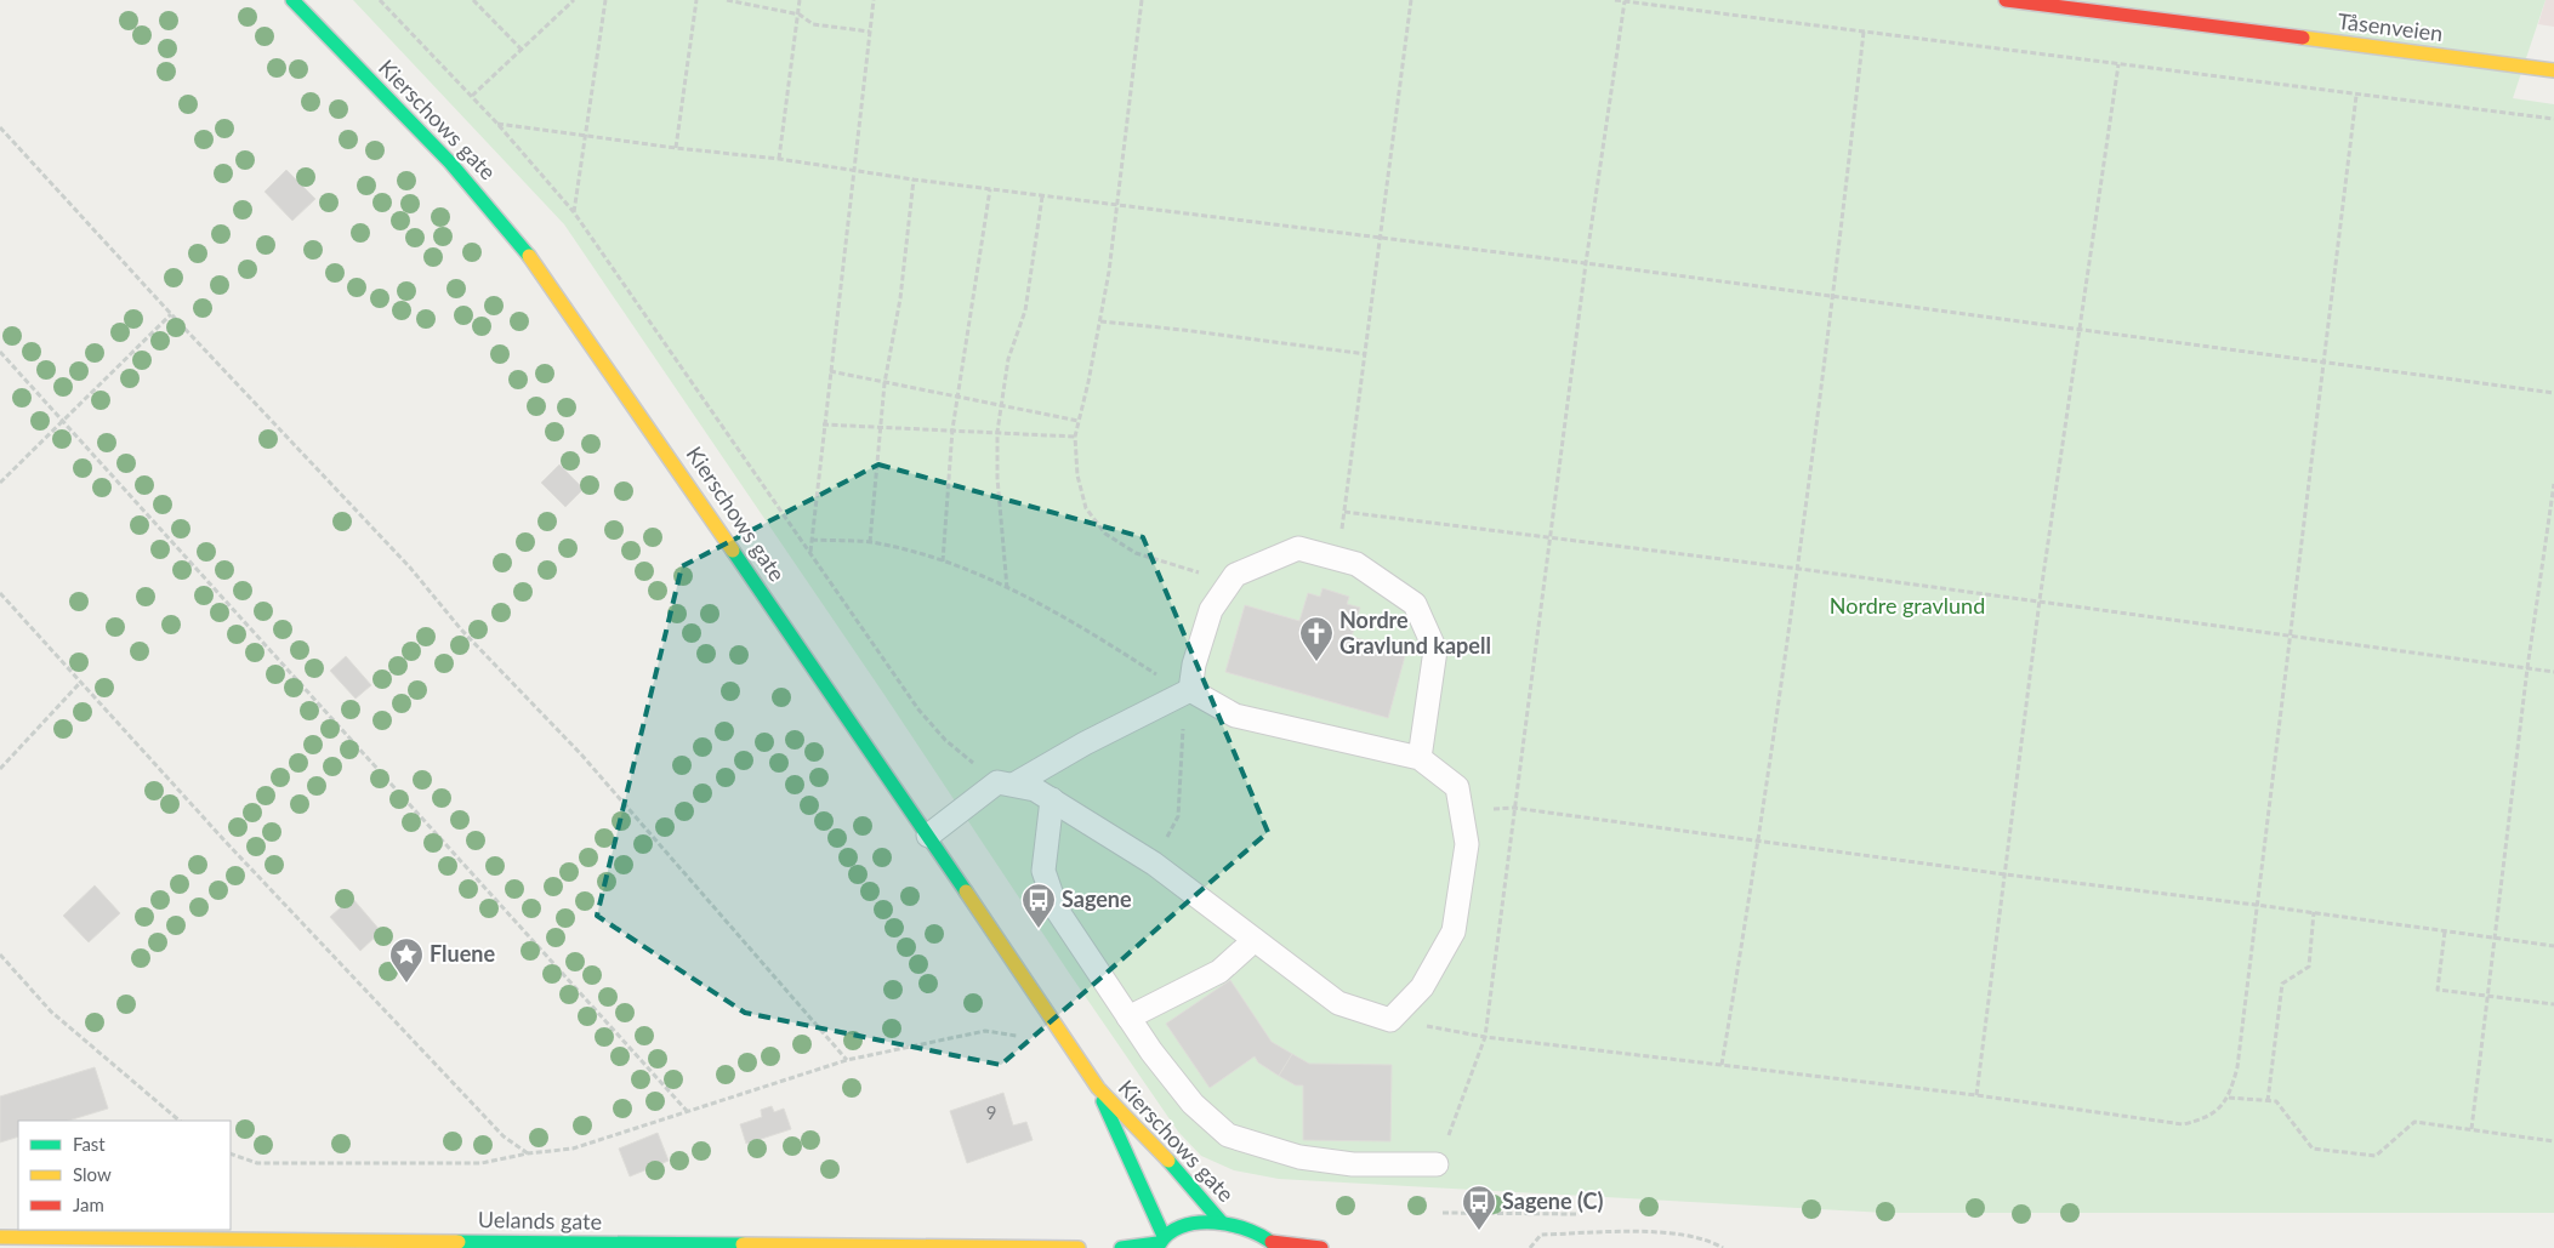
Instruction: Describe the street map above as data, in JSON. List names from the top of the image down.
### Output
{
  "streets": {
    "street": ["Tåsenveien", "Kierschows gate", "Uelands gate"]
  },
  "parks": ["Nordre gravlund"],
  "places": {
    "church": ["Nordre Gravlund kapell"],
    "bus stop": ["Sagene", "Sagene (C)"],
    "place": ["Fluene"]
  },
  "house_numbers": ["9"],
  "legend": ["Fast", "Slow", "Jam"]
}
